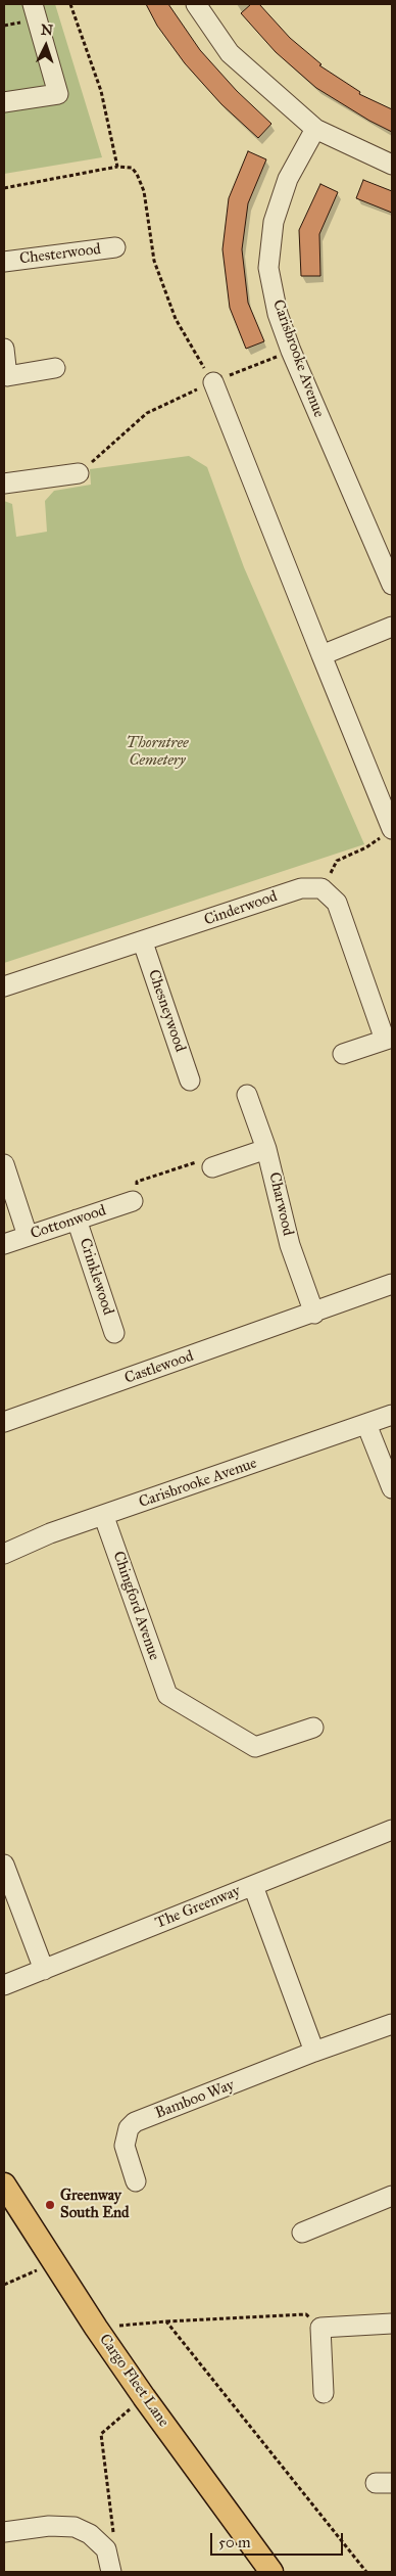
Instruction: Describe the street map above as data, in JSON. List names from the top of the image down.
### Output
{
  "streets": {
    "main road": ["Cargo Fleet Lane"],
    "street": [
      "Chesterwood",
      "Carisbrooke Avenue",
      "Cinderwood",
      "Chesneywood",
      "Charwood",
      "Cottonwood",
      "Crinklewood",
      "Castlewood",
      "Chingford Avenue",
      "The Greenway",
      "Bamboo Way"
    ]
  },
  "crossings": [
    ["Carisbrooke Avenue", "Chingford Avenue"],
    ["Cinderwood", "Chesneywood"],
    ["Charwood", "Castlewood"],
    ["Cottonwood", "Crinklewood"]
  ],
  "parks": ["Thorntree Cemetery"],
  "places": ["Greenway South End"],
  "scale_bar": "50 m",
  "north": "top"
}
